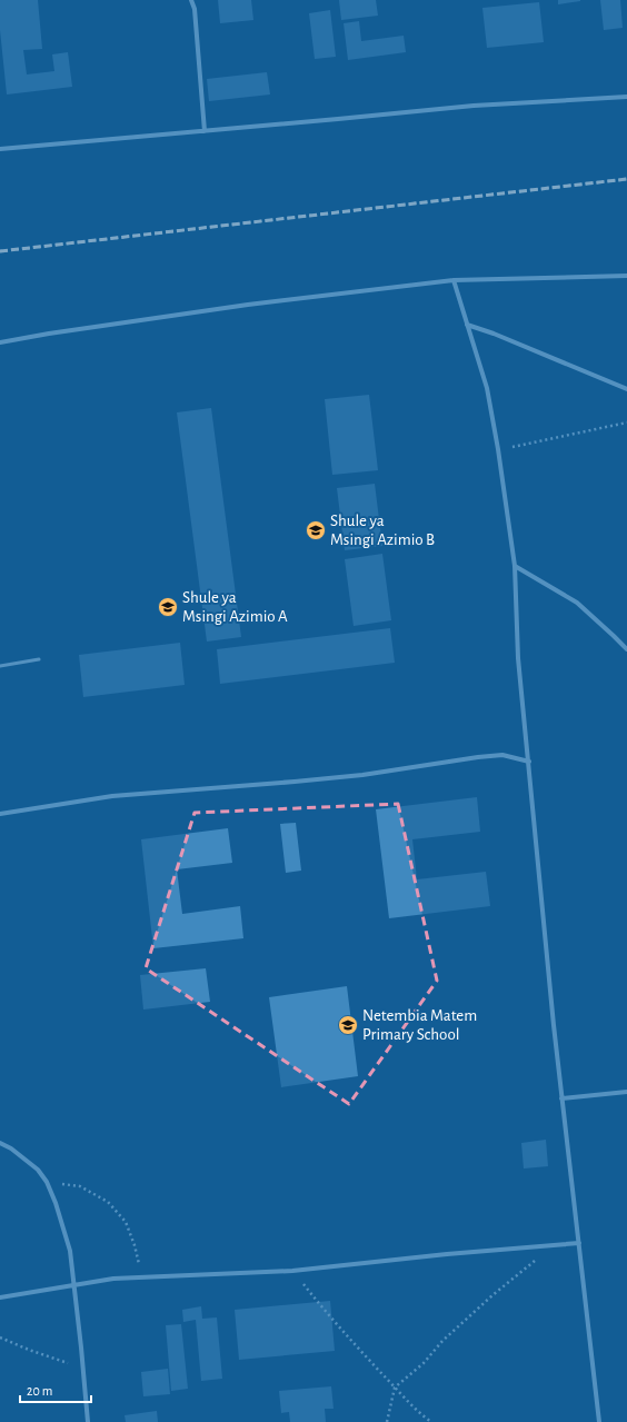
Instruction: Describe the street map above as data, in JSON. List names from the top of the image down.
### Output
{
  "places": {
    "school or university": ["Shule ya Msingi Azimio B", "Shule ya Msingi Azimio A", "Netembia Matem Primary School"]
  },
  "scale_bar": "20 m"
}
